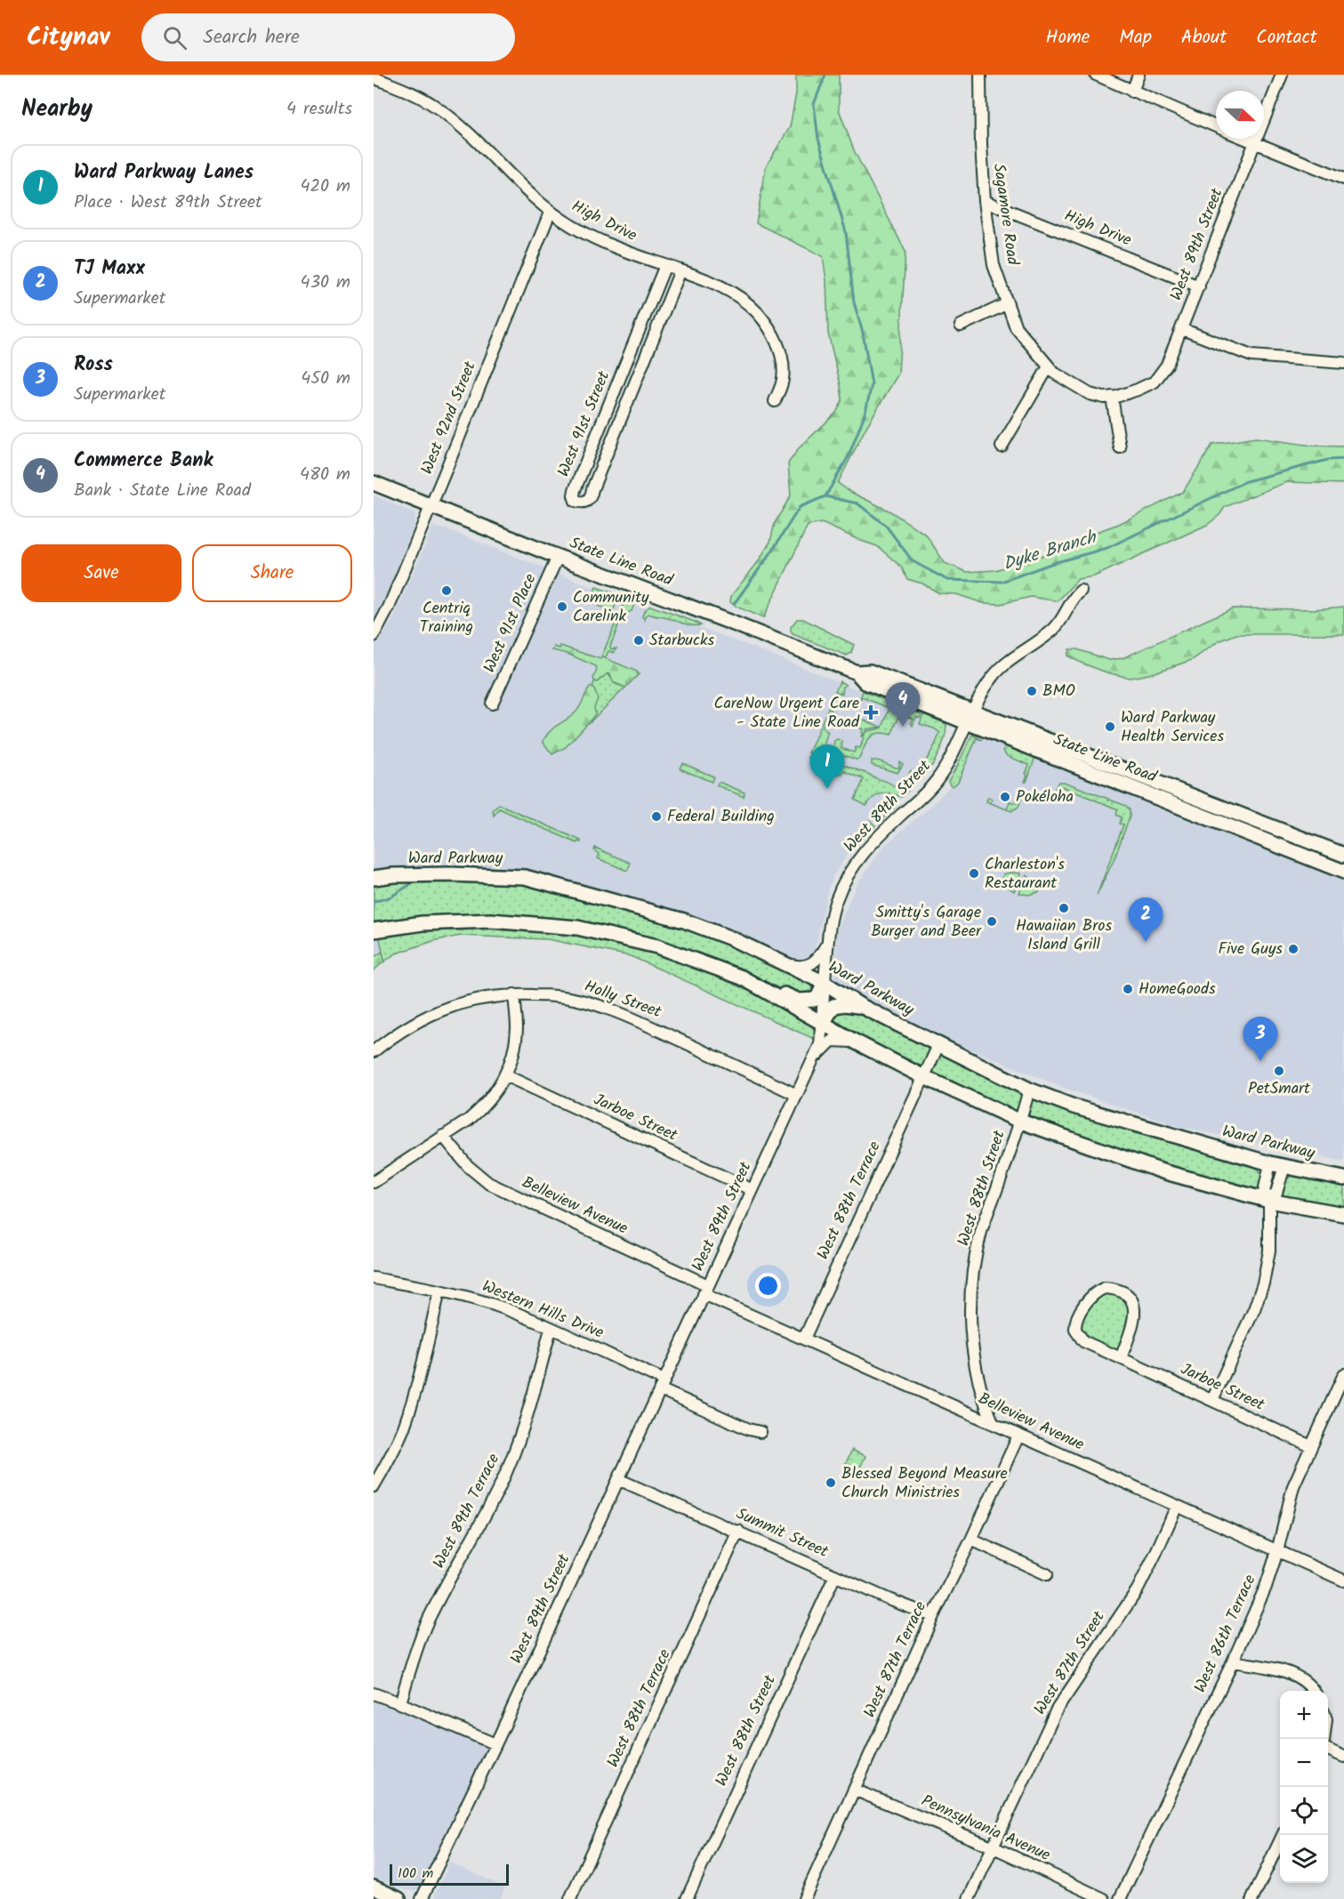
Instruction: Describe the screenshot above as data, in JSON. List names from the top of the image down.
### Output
{
  "streets": {
    "main road": ["State Line Road", "Ward Parkway"],
    "street": [
      "Sagamore Road",
      "High Drive",
      "West 89th Street",
      "West 92nd Street",
      "West 91st Street",
      "West 91st Place",
      "Holly Street",
      "Jarboe Street",
      "West 88th Street",
      "West 88th Terrace",
      "Belleview Avenue",
      "Western Hills Drive",
      "West 89th Terrace",
      "Summit Street",
      "West 86th Terrace",
      "West 87th Terrace",
      "West 87th Street",
      "Pennsylvania Avenue"
    ]
  },
  "crossings": [
    ["Sagamore Road", "High Drive"],
    ["Sagamore Road", "West 89th Street"],
    ["High Drive", "West 89th Street"],
    ["High Drive", "West 92nd Street"],
    ["High Drive", "West 91st Street"],
    ["West 89th Street", "State Line Road"],
    ["West 89th Street", "Ward Parkway"],
    ["West 89th Street", "Holly Street"],
    ["West 89th Street", "Jarboe Street"],
    ["West 89th Street", "Belleview Avenue"],
    ["West 89th Street", "Western Hills Drive"],
    ["West 89th Street", "Summit Street"],
    ["West 92nd Street", "State Line Road"],
    ["State Line Road", "West 91st Place"],
    ["Ward Parkway", "West 88th Street"],
    ["Ward Parkway", "West 88th Terrace"],
    ["Jarboe Street", "West 86th Terrace"],
    ["West 88th Street", "Belleview Avenue"],
    ["West 88th Street", "Summit Street"],
    ["West 88th Terrace", "Belleview Avenue"],
    ["West 88th Terrace", "Summit Street"],
    ["Belleview Avenue", "West 86th Terrace"],
    ["Belleview Avenue", "West 87th Terrace"],
    ["Belleview Avenue", "West 87th Street"],
    ["Western Hills Drive", "West 89th Terrace"],
    ["Summit Street", "West 87th Terrace"],
    ["West 87th Terrace", "Pennsylvania Avenue"],
    ["West 87th Street", "Pennsylvania Avenue"]
  ],
  "water": ["Dyke Branch"],
  "places": {
    "other": [
      "Centriq Training",
      "Community Carelink",
      "Starbucks",
      "BMO",
      "Ward Parkway Health Services",
      "Pokéloha",
      "Federal Building",
      "Charleston's Restaurant",
      "Hawaiian Bros Island Grill",
      "Smitty's Garage Burger and Beer",
      "Five Guys",
      "HomeGoods",
      "PetSmart",
      "Blessed Beyond Measure Church Ministries"
    ],
    "health": ["CareNow Urgent Care - State Line Road"]
  },
  "scale_bar": "100 m",
  "north": "right",
  "page": {
    "header": "Citynav",
    "search": "Search here",
    "nav": [
      "Home",
      "Map",
      "About",
      "Contact"
    ],
    "heading": ["Nearby", "4 results"],
    "list": [
      {
        "mark": "1",
        "name": "Ward Parkway Lanes",
        "note": "Place · West 89th Street",
        "value": "420 m"
      },
      {
        "mark": "2",
        "name": "TJ Maxx",
        "note": "Supermarket",
        "value": "430 m"
      },
      {
        "mark": "3",
        "name": "Ross",
        "note": "Supermarket",
        "value": "450 m"
      },
      {
        "mark": "4",
        "name": "Commerce Bank",
        "note": "Bank · State Line Road",
        "value": "480 m"
      }
    ],
    "buttons": ["Save", "Share"],
    "pins": [
      "4",
      "1",
      "2",
      "3"
    ],
    "map_buttons": ["+", "−"],
    "scale": "100 m"
  }
}
